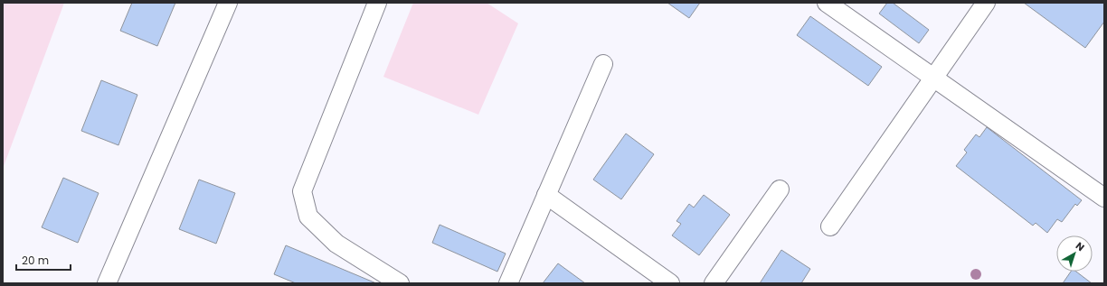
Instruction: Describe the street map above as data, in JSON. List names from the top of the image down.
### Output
{
  "scale_bar": "20 m",
  "north": "top right"
}
